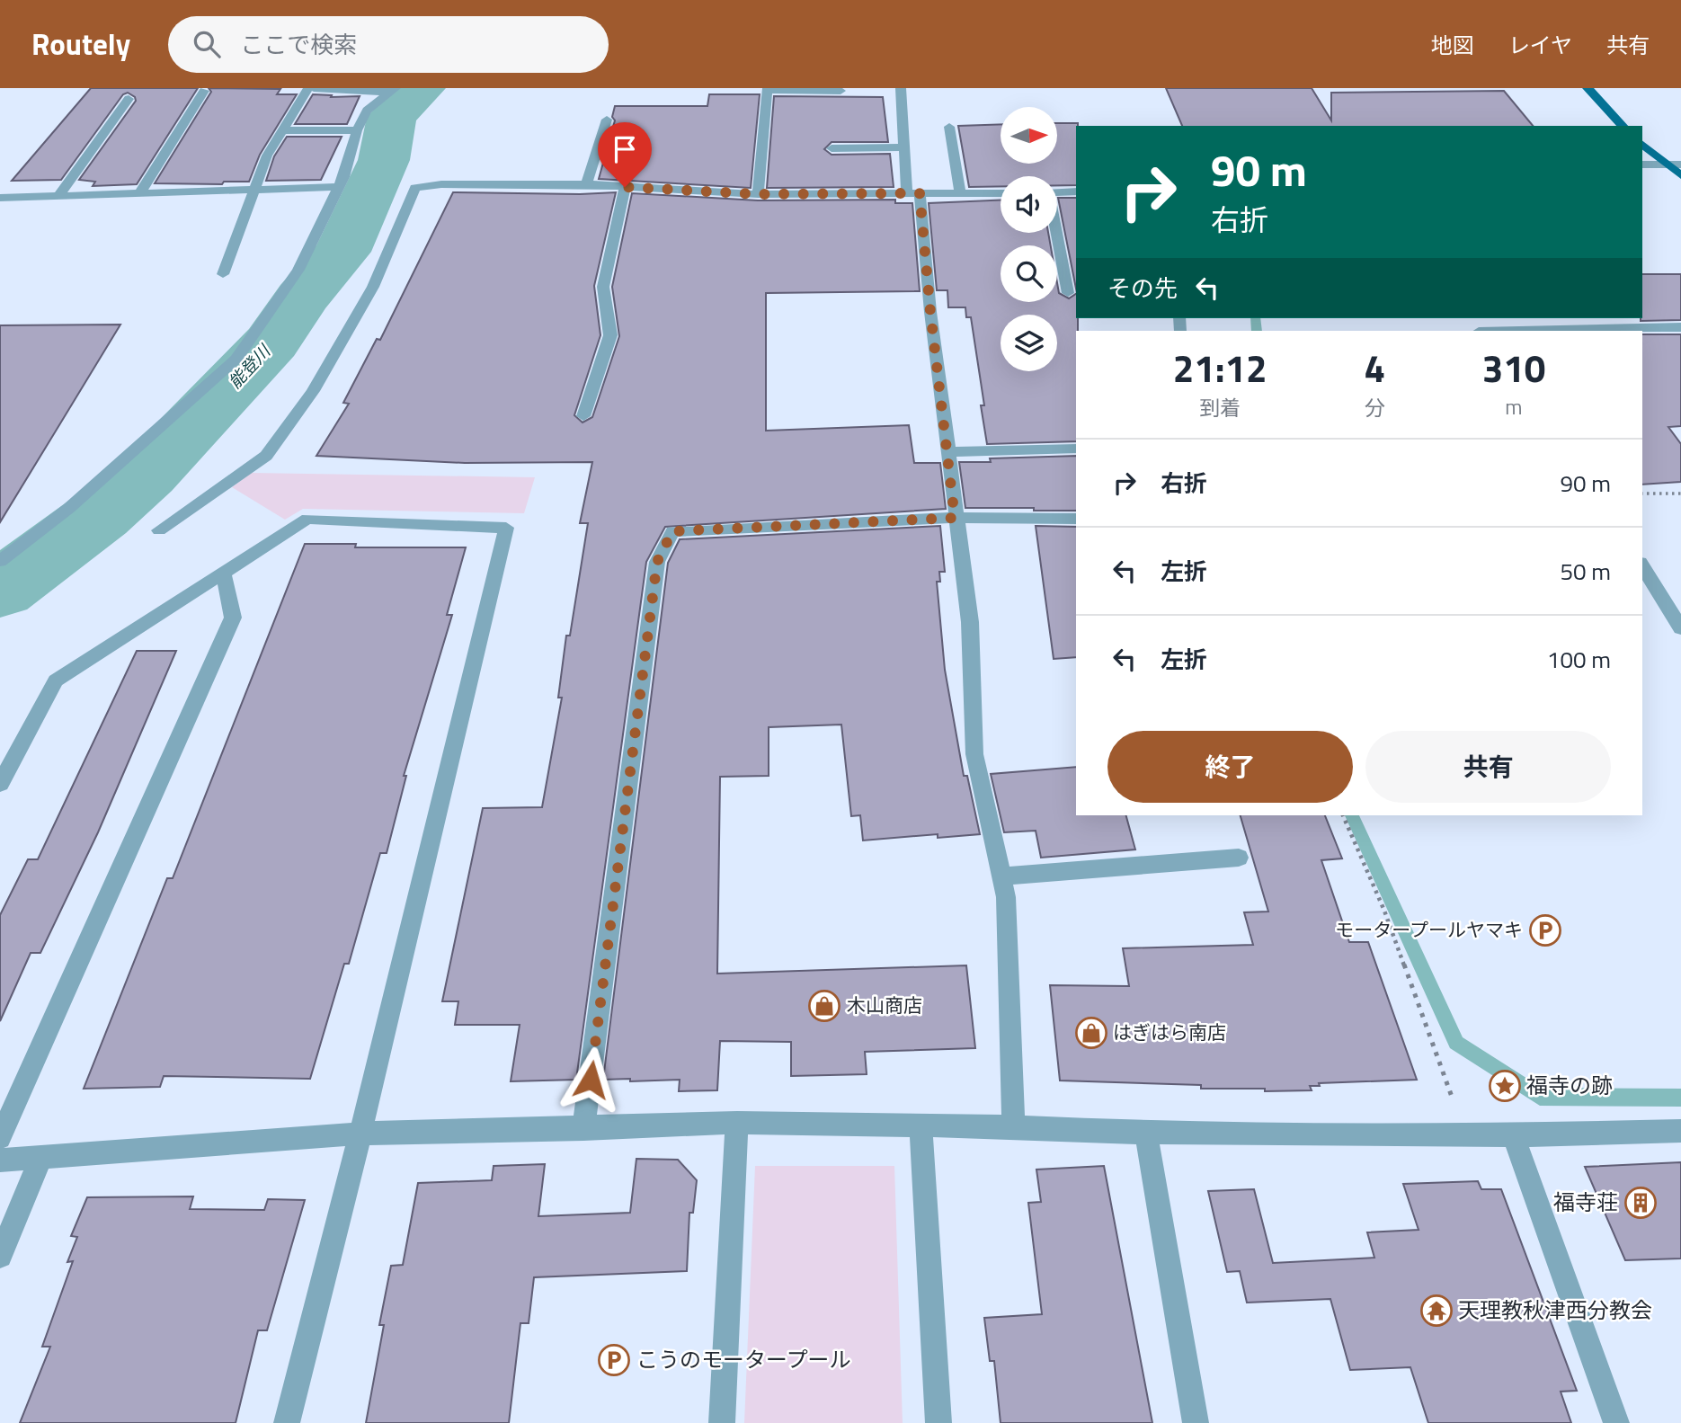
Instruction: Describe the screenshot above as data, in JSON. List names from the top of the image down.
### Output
{
  "water": ["能登川"],
  "places": {
    "parking": ["モータープールヤマキ", "こうのモータープール"],
    "shop": ["木山商店", "はぎはら南店"],
    "place": ["福寺の跡"],
    "building": ["福寺荘"],
    "temple": ["天理教秋津西分教会"]
  },
  "north": "right",
  "page": {
    "header": "Routely",
    "search": "ここで検索",
    "nav": ["地図", "レイヤ", "共有"],
    "turn": ["90 m", "右折"],
    "then": "その先",
    "eta": [
      "21:12",
      "到着",
      "4",
      "分",
      "310",
      "m"
    ],
    "list": [
      {
        "name": "右折",
        "value": "90 m"
      },
      {
        "name": "左折",
        "value": "50 m"
      },
      {
        "name": "左折",
        "value": "100 m"
      }
    ],
    "buttons": ["終了", "共有"]
  }
}
